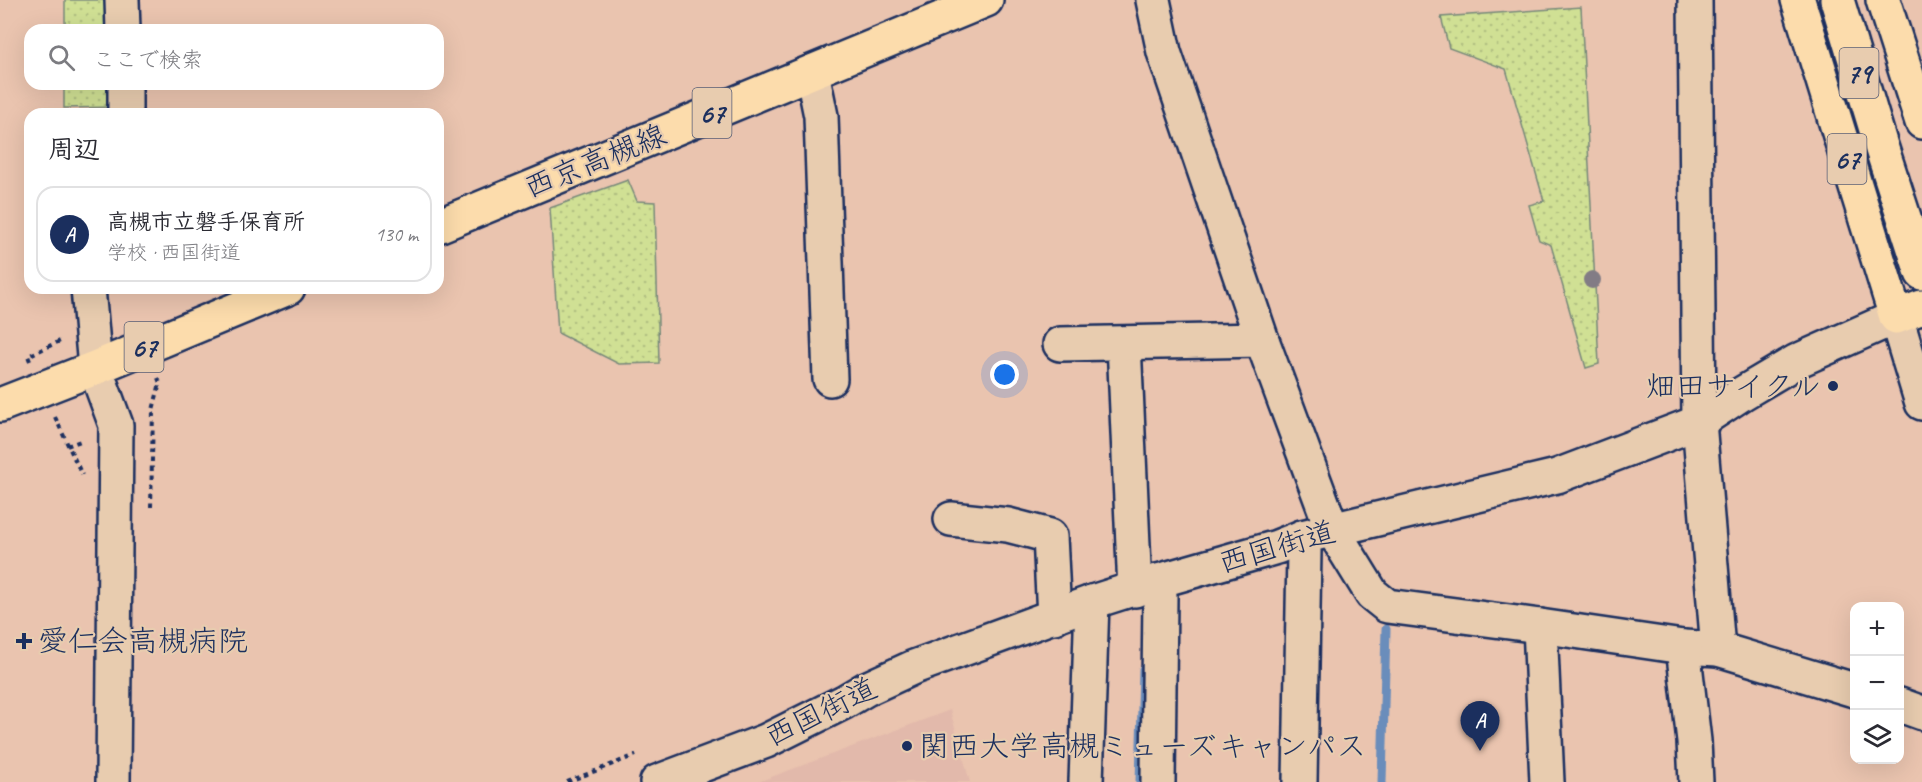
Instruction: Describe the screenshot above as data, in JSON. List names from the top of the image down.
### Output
{
  "streets": {
    "main road": ["79", "67", "西京高槻線"],
    "street": ["西国街道"]
  },
  "crossings": [
    ["67", "西国街道"]
  ],
  "places": {
    "other": ["畑田サイクル", "関西大学高槻ミューズキャンパス"],
    "health": ["愛仁会高槻病院"]
  },
  "page": {
    "search": "ここで検索",
    "heading": "周辺",
    "list": [
      {
        "mark": "A",
        "name": "高槻市立磐手保育所",
        "note": "学校 · 西国街道",
        "value": "130 m"
      }
    ],
    "map_buttons": ["+", "−"],
    "pins": "A"
  }
}
